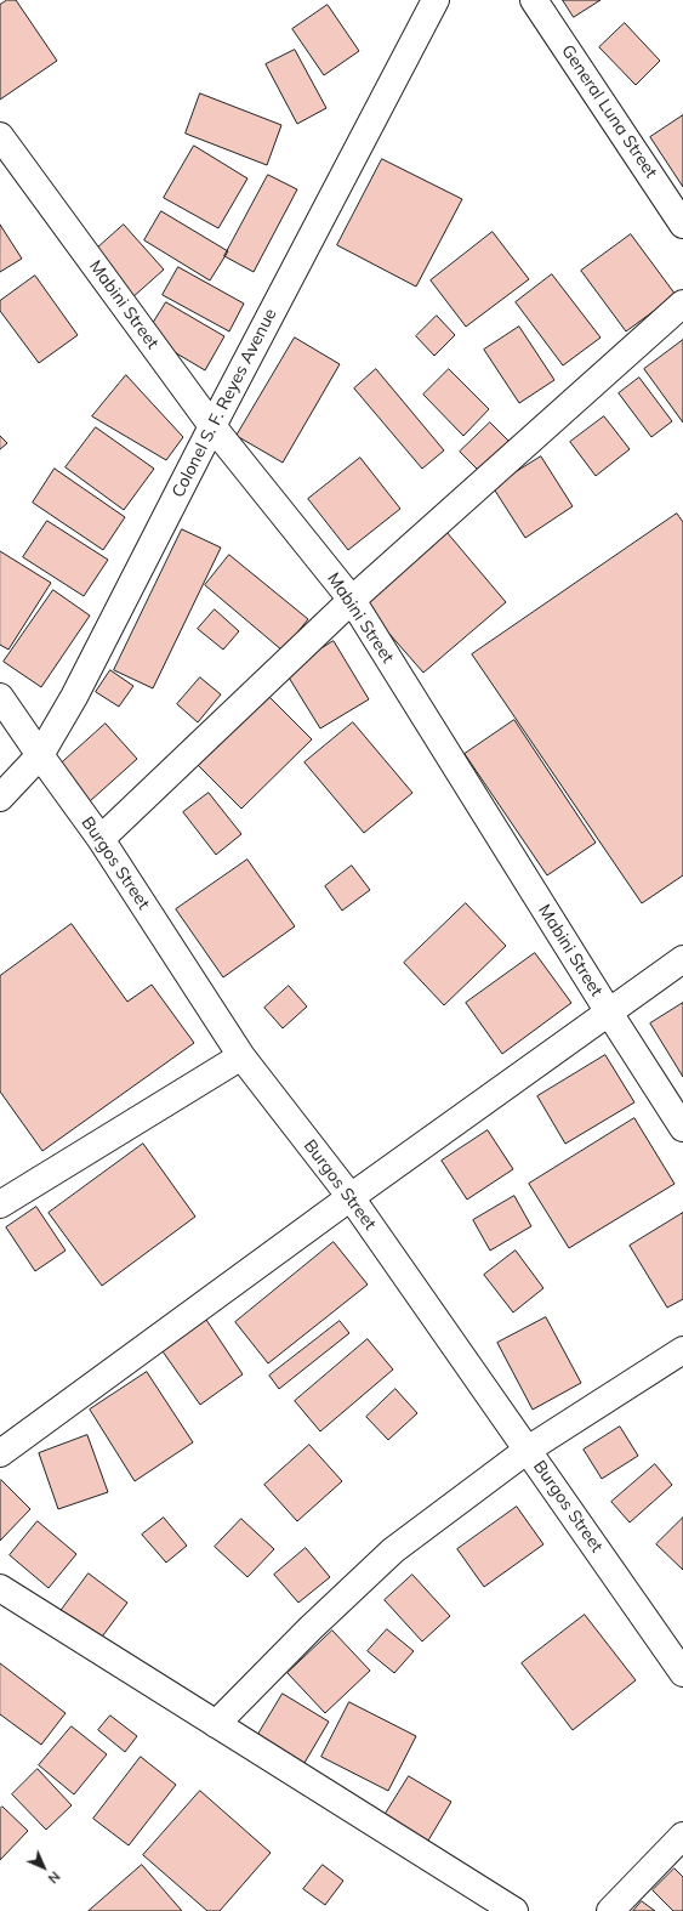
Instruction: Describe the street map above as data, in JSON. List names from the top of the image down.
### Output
{
  "streets": {
    "street": [
      "General Luna Street",
      "Mabini Street",
      "Colonel S. F. Reyes Avenue",
      "Burgos Street"
    ]
  },
  "crossings": [
    ["Mabini Street", "Colonel S. F. Reyes Avenue"],
    ["Colonel S. F. Reyes Avenue", "Burgos Street"]
  ],
  "north": "bottom right"
}
